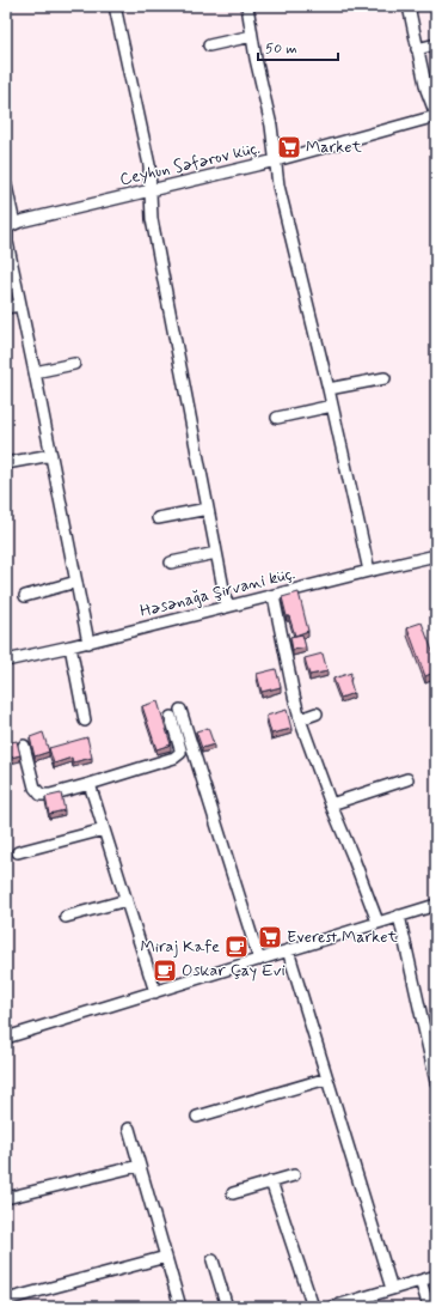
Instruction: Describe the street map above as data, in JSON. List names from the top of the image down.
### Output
{
  "streets": {
    "street": ["Ceyhun Səfərov küç.", "Həsənağa Şirvani küç."]
  },
  "places": {
    "supermarket": ["Market", "Everest Market"],
    "cafe": ["Miraj Kafe", "Oskar Çay Evi"]
  },
  "scale_bar": "50 m"
}
